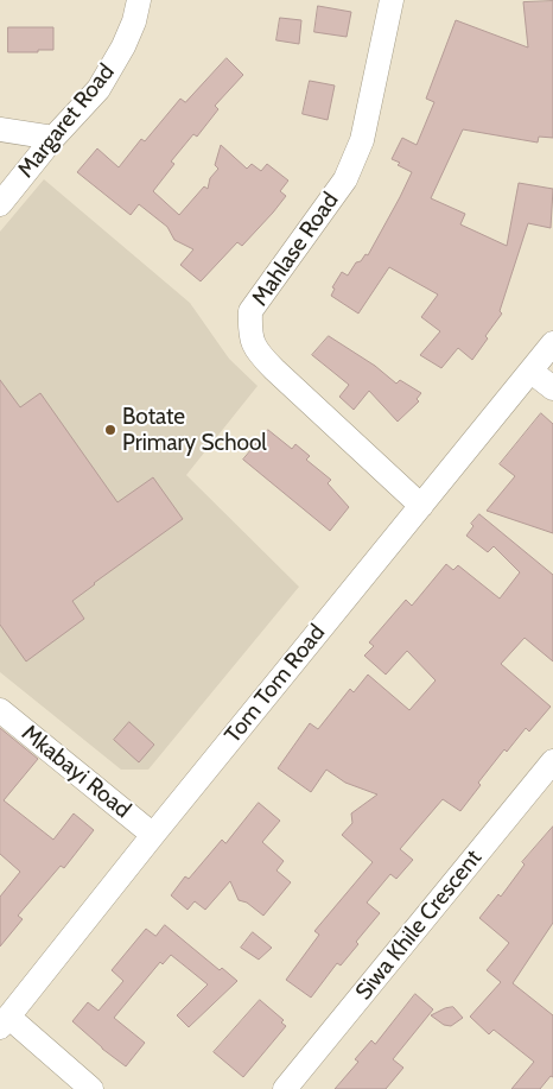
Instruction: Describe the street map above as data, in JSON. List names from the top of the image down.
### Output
{
  "streets": {
    "street": [
      "Margaret Road",
      "Mahlase Road",
      "Tom Tom Road",
      "Mkabayi Road",
      "Siwa Khile Crescent"
    ]
  },
  "crossings": [
    ["Mahlase Road", "Tom Tom Road"],
    ["Tom Tom Road", "Mkabayi Road"]
  ],
  "places": ["Botate Primary School"]
}
